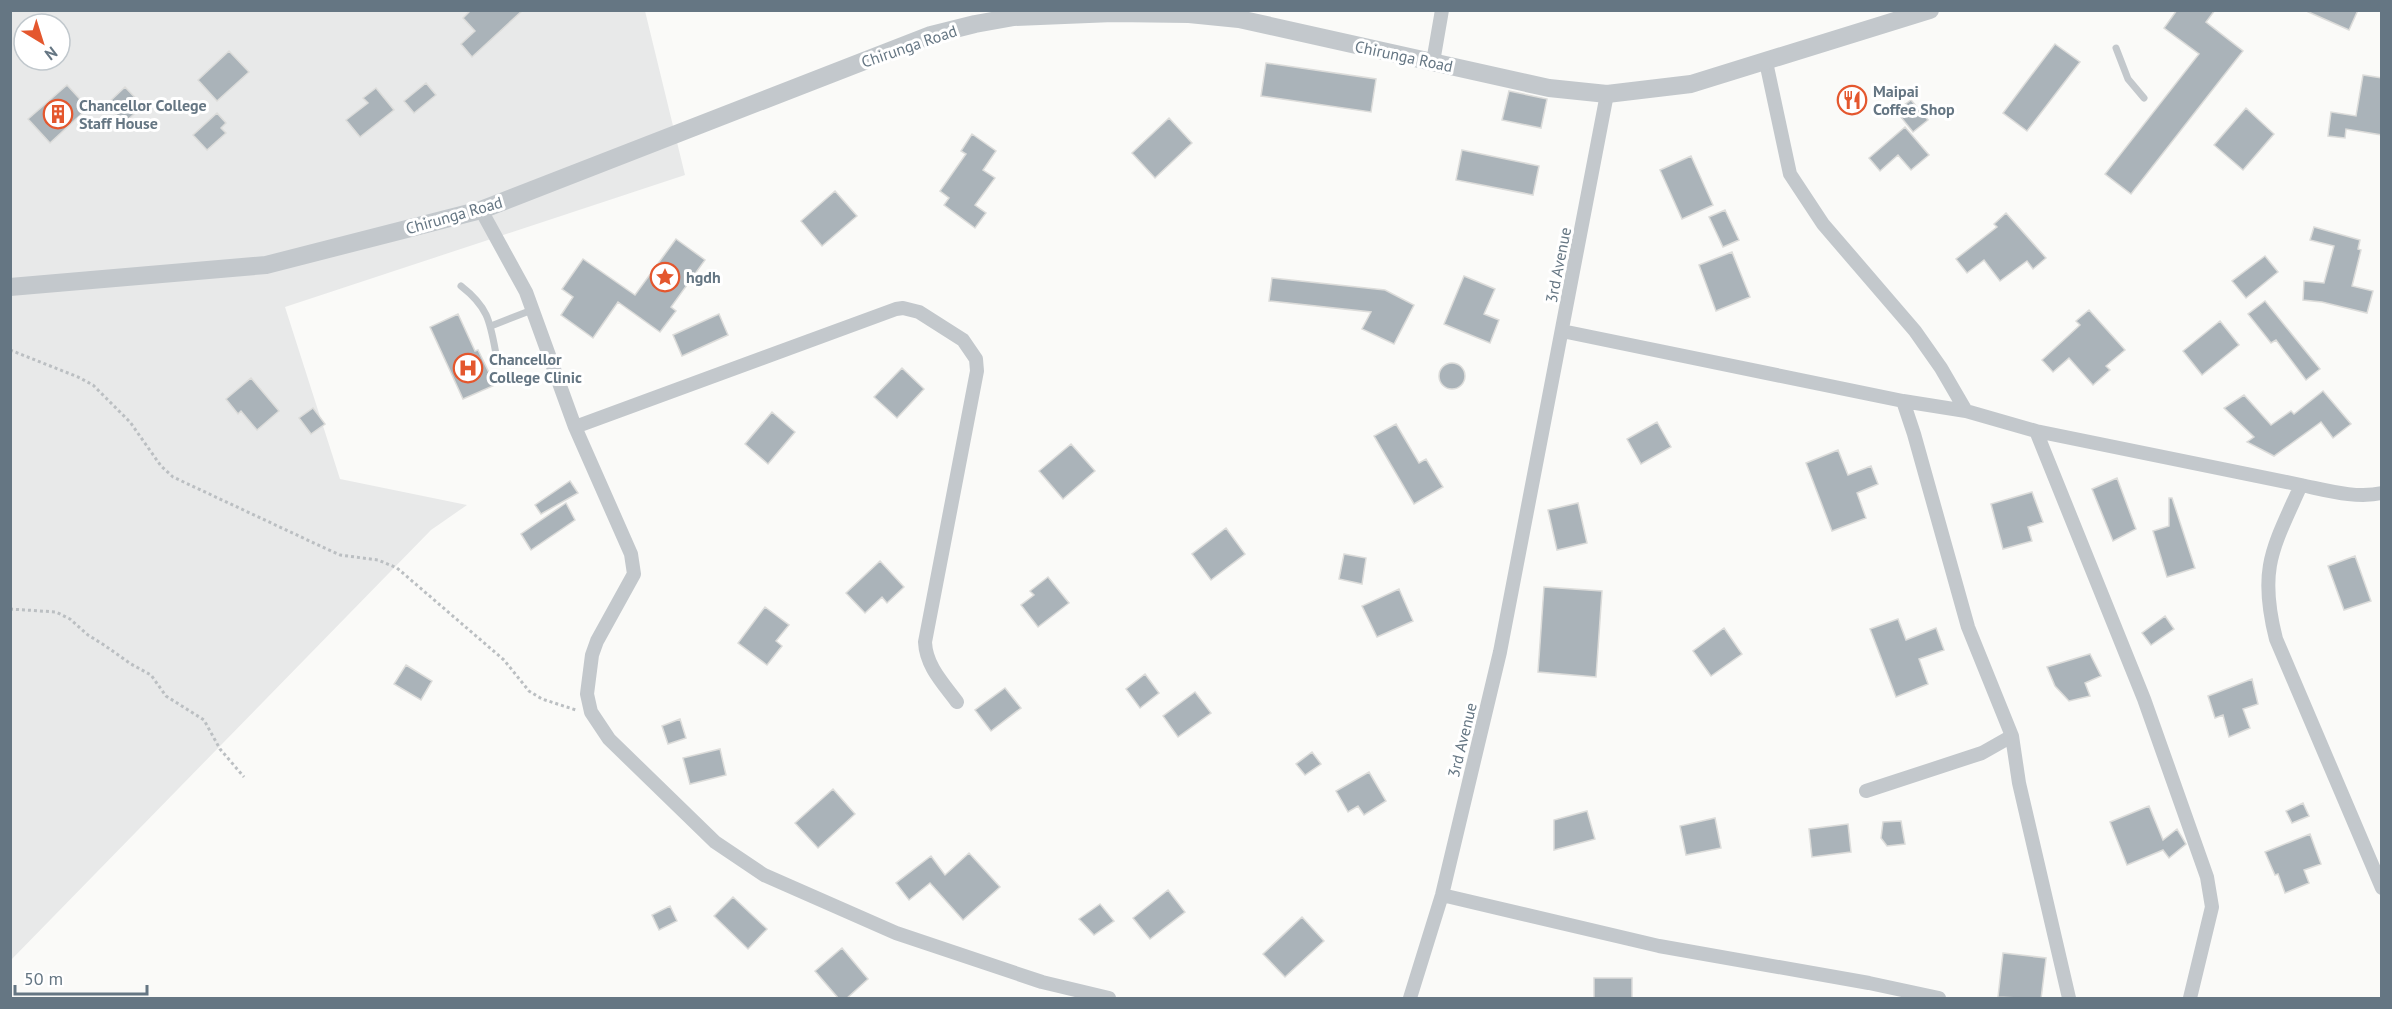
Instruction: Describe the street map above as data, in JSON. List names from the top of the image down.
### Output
{
  "streets": {
    "street": ["Chirunga Road", "3rd Avenue"]
  },
  "crossings": [
    ["Chirunga Road", "3rd Avenue"]
  ],
  "places": {
    "restaurant": ["Maipai Coffee Shop"],
    "building": ["Chancellor College Staff House"],
    "place": ["hgdh"],
    "hospital": ["Chancellor College Clinic"]
  },
  "scale_bar": "50 m",
  "north": "bottom right"
}
